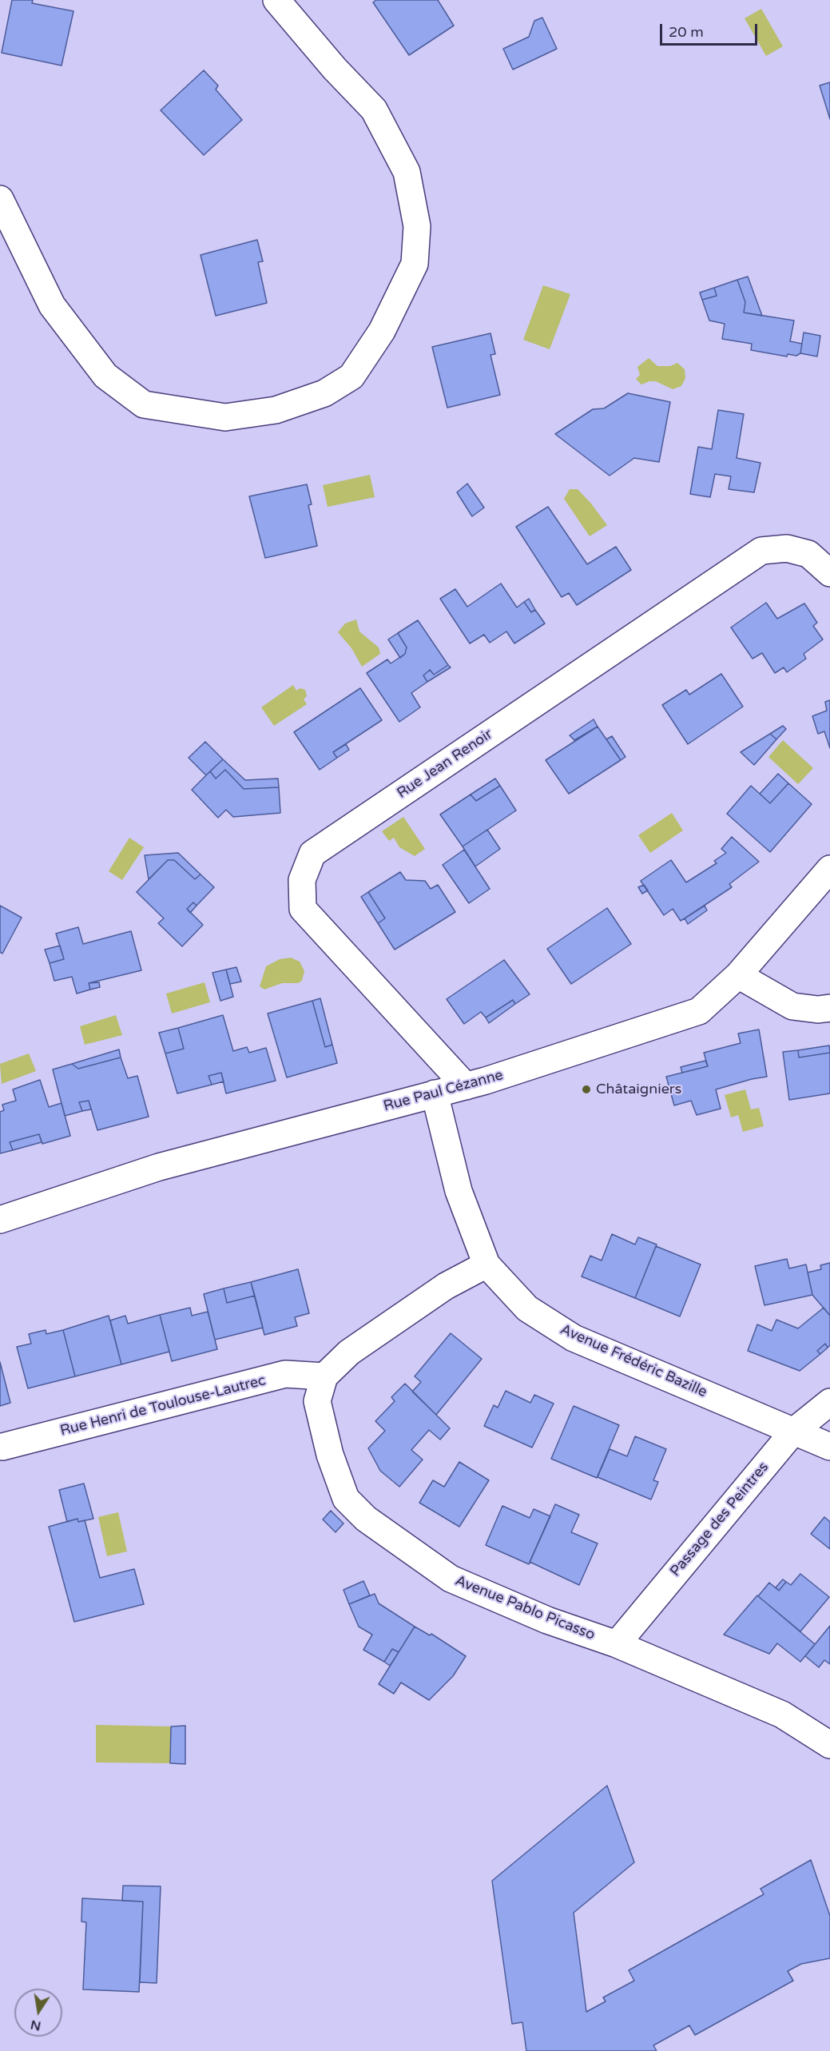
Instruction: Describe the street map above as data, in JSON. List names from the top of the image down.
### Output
{
  "streets": {
    "street": [
      "Rue Jean Renoir",
      "Rue Paul Cézanne",
      "Avenue Frédéric Bazille",
      "Rue Henri de Toulouse-Lautrec",
      "Passage des Peintres",
      "Avenue Pablo Picasso"
    ]
  },
  "crossings": [
    ["Rue Jean Renoir", "Rue Paul Cézanne"],
    ["Rue Paul Cézanne", "Avenue Frédéric Bazille"],
    ["Avenue Frédéric Bazille", "Passage des Peintres"],
    ["Rue Henri de Toulouse-Lautrec", "Avenue Pablo Picasso"],
    ["Passage des Peintres", "Avenue Pablo Picasso"]
  ],
  "places": ["Châtaigniers"],
  "scale_bar": "20 m",
  "north": "bottom"
}
